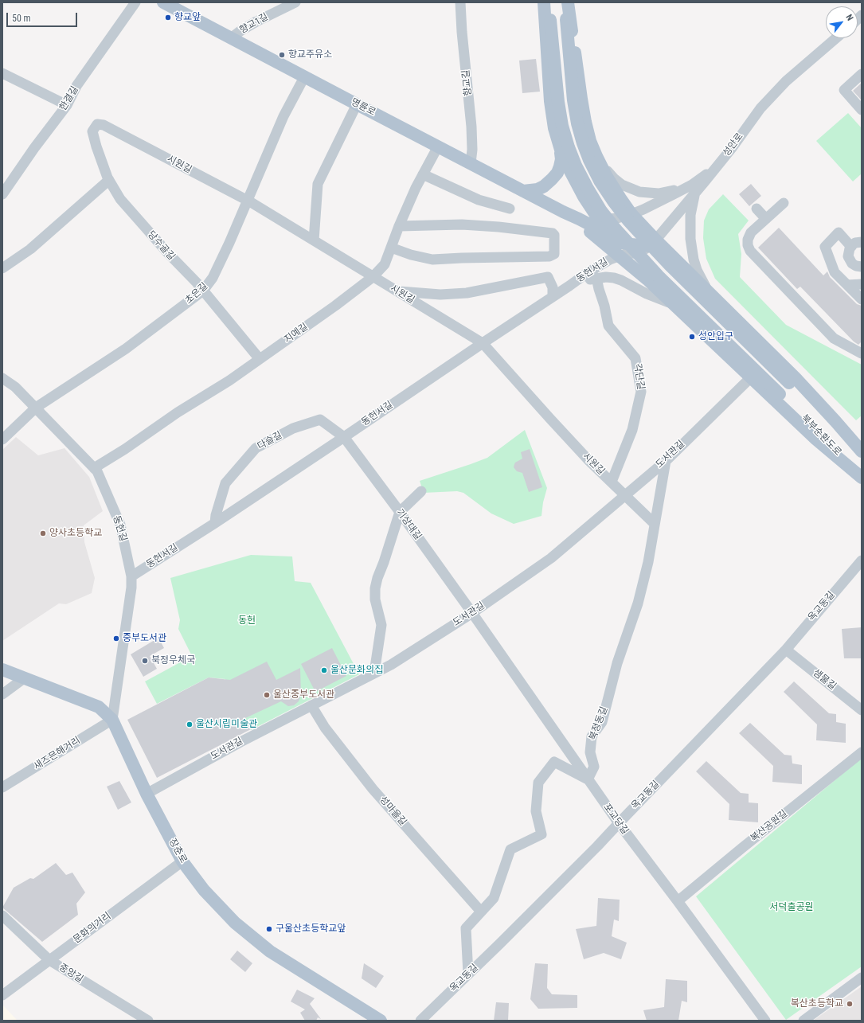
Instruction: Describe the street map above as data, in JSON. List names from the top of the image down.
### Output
{
  "streets": {
    "main road": ["명륜로", "북부순환도로", "장춘로"],
    "street": [
      "향교1길",
      "향교길",
      "한결길",
      "성안로",
      "시원길",
      "당수골길",
      "동헌서길",
      "초은길",
      "지예길",
      "각단길",
      "다슬길",
      "도서관길",
      "기상대길",
      "동헌길",
      "옥교동길",
      "샘물길",
      "북정동길",
      "새즈믄해거리",
      "성마을길",
      "포교당길",
      "복산공원길",
      "문화의거리",
      "중앙길"
    ]
  },
  "crossings": [
    ["향교1길", "명륜로"],
    ["향교길", "명륜로"],
    ["명륜로", "초은길"],
    ["명륜로", "지예길"],
    ["성안로", "동헌서길"],
    ["시원길", "당수골길"],
    ["시원길", "동헌서길"],
    ["시원길", "초은길"],
    ["시원길", "지예길"],
    ["시원길", "각단길"],
    ["시원길", "도서관길"],
    ["시원길", "북정동길"],
    ["당수골길", "초은길"],
    ["당수골길", "지예길"],
    ["동헌서길", "다슬길"],
    ["동헌서길", "기상대길"],
    ["동헌서길", "동헌길"],
    ["초은길", "동헌길"],
    ["지예길", "동헌길"],
    ["다슬길", "기상대길"],
    ["도서관길", "기상대길"],
    ["도서관길", "북정동길"],
    ["도서관길", "성마을길"],
    ["도서관길", "포교당길"],
    ["도서관길", "장춘로"],
    ["기상대길", "포교당길"],
    ["동헌길", "새즈믄해거리"],
    ["동헌길", "장춘로"],
    ["옥교동길", "샘물길"],
    ["옥교동길", "포교당길"],
    ["북정동길", "포교당길"],
    ["새즈믄해거리", "장춘로"],
    ["포교당길", "복산공원길"],
    ["장춘로", "문화의거리"],
    ["문화의거리", "중앙길"]
  ],
  "parks": ["동헌", "서덕출공원"],
  "places": [
    "향교앞",
    "향교주유소",
    "성안입구",
    "양사초등학교",
    "중부도서관",
    "북정우체국",
    "울산문화의집",
    "울산중부도서관",
    "울산시립미술관",
    "구울산초등학교앞",
    "복산초등학교"
  ],
  "scale_bar": "50 m",
  "north": "top right"
}
